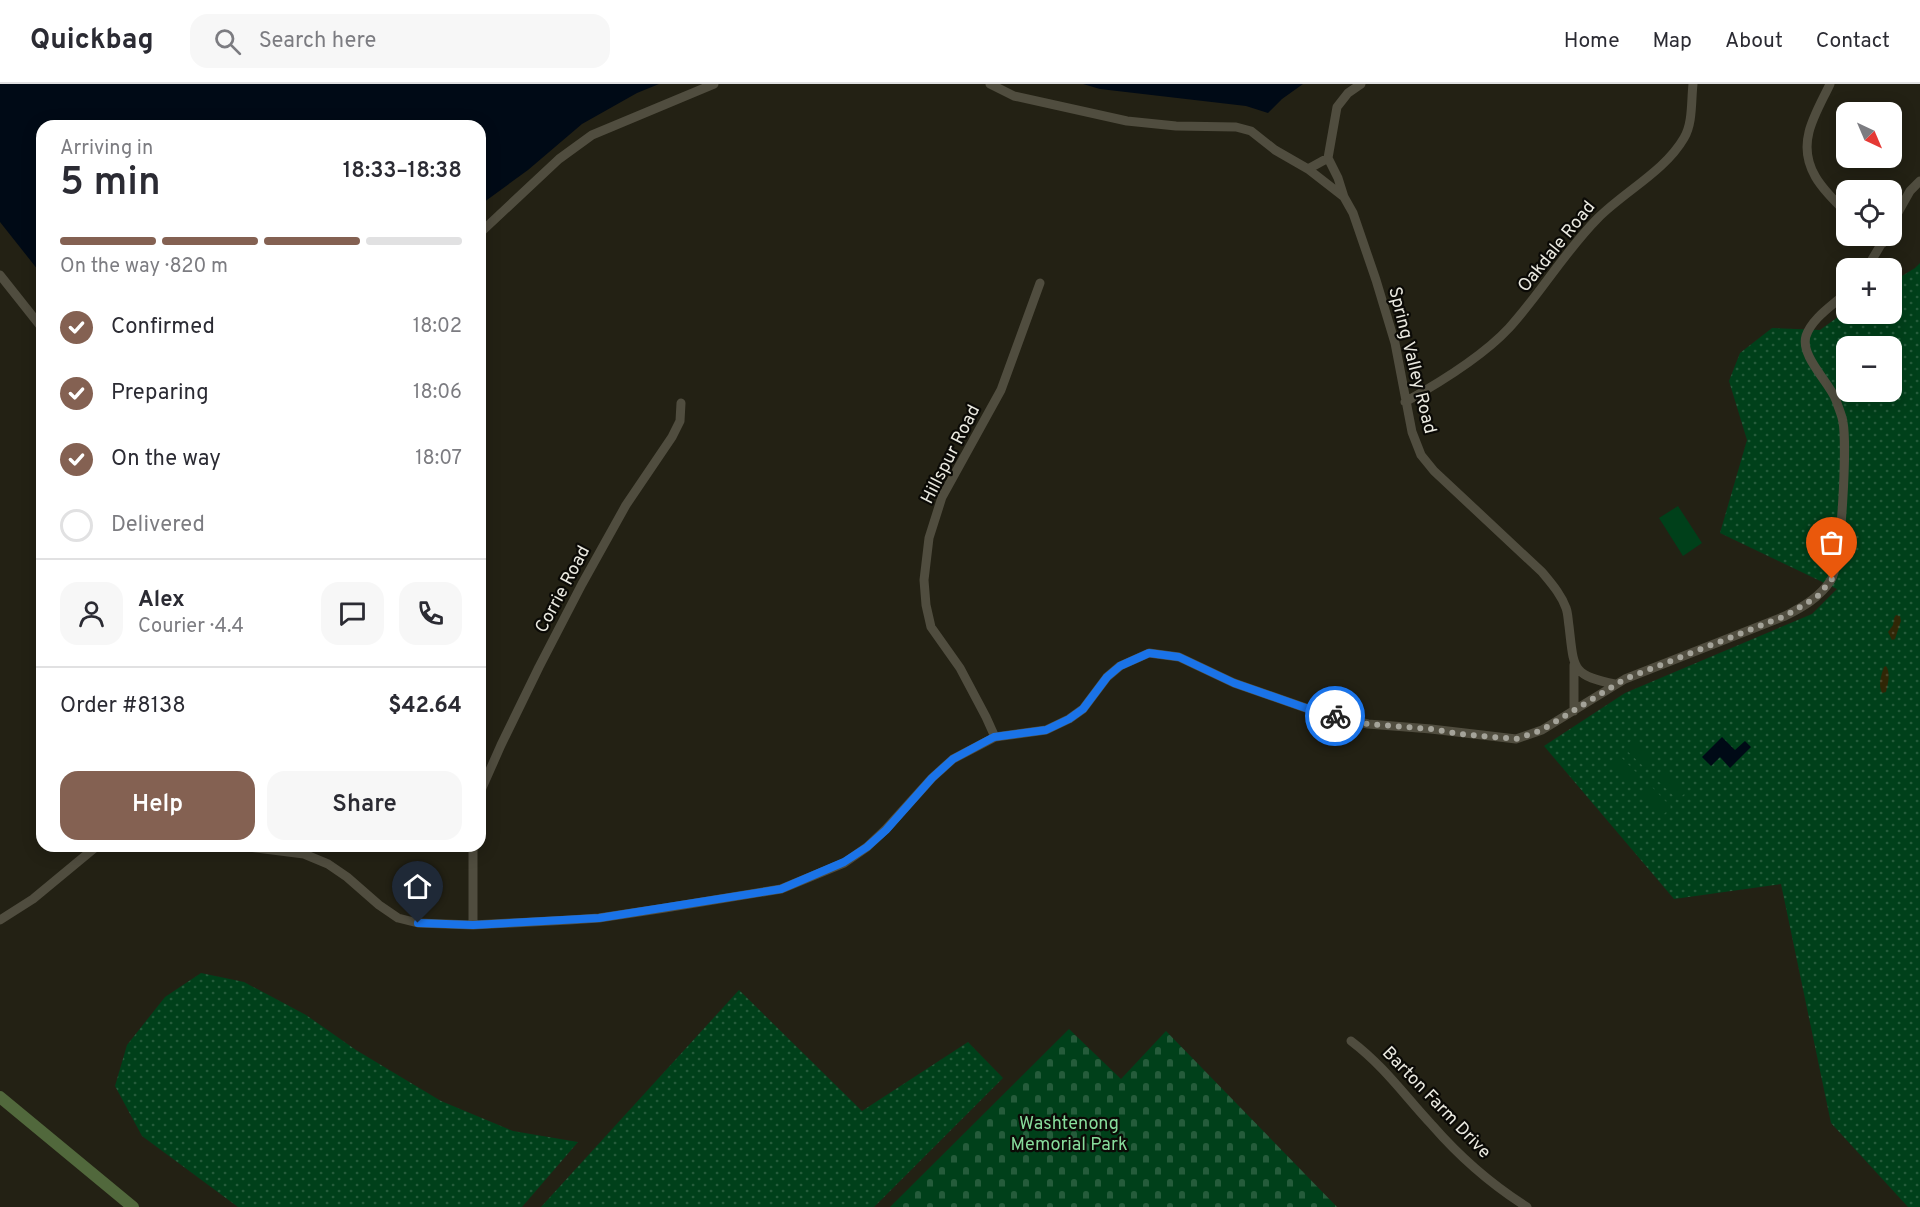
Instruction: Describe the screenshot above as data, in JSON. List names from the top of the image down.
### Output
{
  "streets": {
    "street": [
      "Oakdale Road",
      "Spring Valley Road",
      "Hillspur Road",
      "Corrie Road",
      "Barton Farm Drive"
    ]
  },
  "crossings": [
    ["Oakdale Road", "Spring Valley Road"]
  ],
  "parks": ["Washtenong Memorial Park"],
  "north": "bottom right",
  "page": {
    "header": "Quickbag",
    "search": "Search here",
    "nav": [
      "Home",
      "Map",
      "About",
      "Contact"
    ],
    "map_buttons": ["+", "−"],
    "heading": ["5 min", "Arriving in", "18:33–18:38"],
    "panel": [
      "Alex",
      "Courier · 4.4",
      "Order #8138",
      "$42.64"
    ],
    "bar": "On the way · 820 m",
    "list": [
      ["Confirmed", "18:02"],
      ["Preparing", "18:06"],
      ["On the way", "18:07"],
      "Delivered"
    ],
    "buttons": ["Help", "Share"]
  }
}
